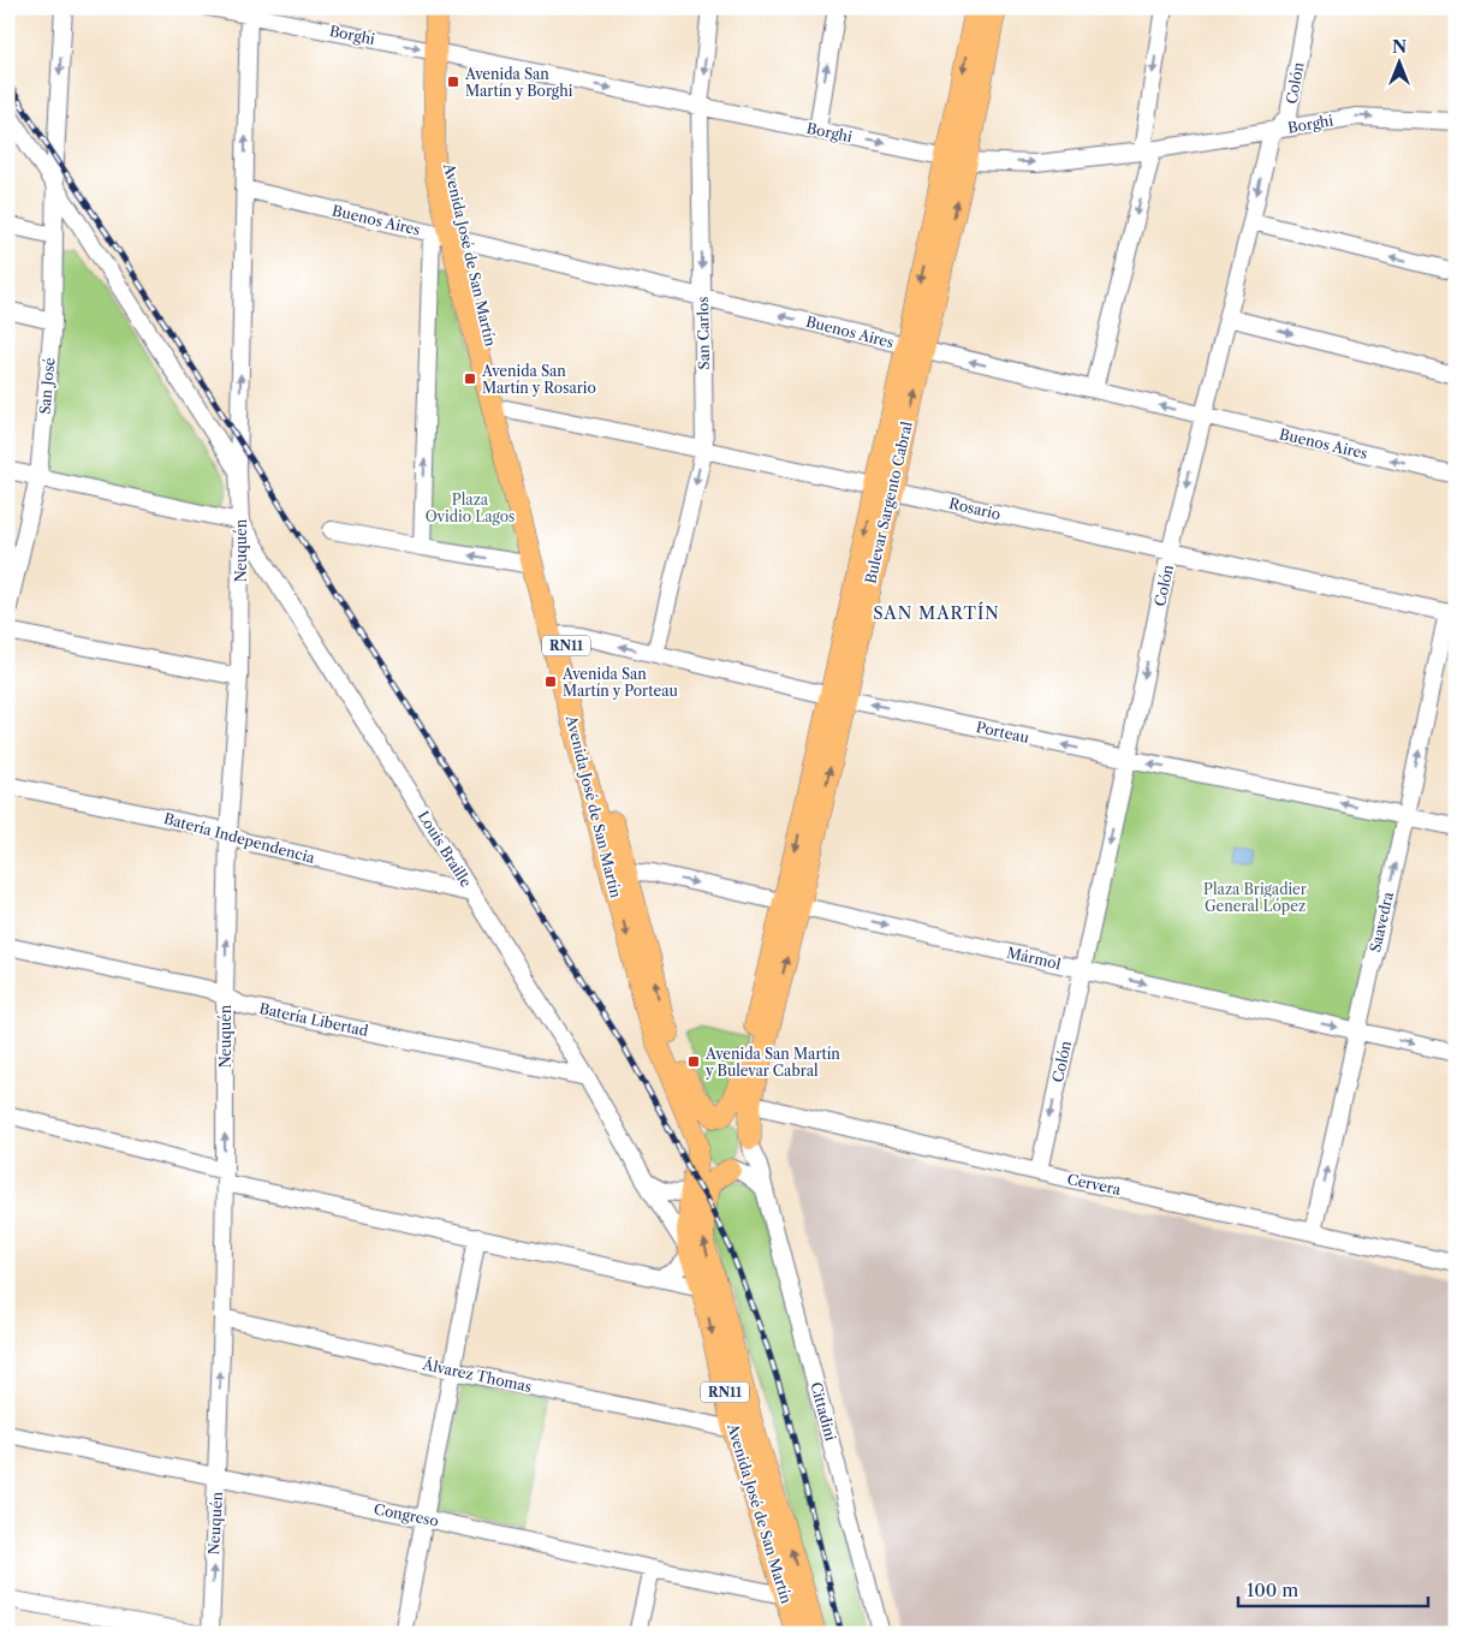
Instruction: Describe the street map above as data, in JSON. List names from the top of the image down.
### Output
{
  "streets": {
    "main road": ["Avenida José de San Martín", "Bulevar Sargento Cabral", "RN11"],
    "street": [
      "Borghi",
      "Colón",
      "Buenos Aires",
      "San Carlos",
      "San José",
      "Rosario",
      "Neuquén",
      "Porteau",
      "Batería Independencia",
      "Louis Braille",
      "Saavedra",
      "Mármol",
      "Batería Libertad",
      "Cervera",
      "Álvarez Thomas",
      "Cittadini",
      "Congreso"
    ]
  },
  "crossings": [
    ["Borghi", "Colón"],
    ["Borghi", "Avenida José de San Martín"],
    ["Borghi", "San Carlos"],
    ["Borghi", "Bulevar Sargento Cabral"],
    ["Borghi", "Neuquén"],
    ["Colón", "Buenos Aires"],
    ["Colón", "Rosario"],
    ["Colón", "Porteau"],
    ["Colón", "Mármol"],
    ["Colón", "Cervera"],
    ["Buenos Aires", "Avenida José de San Martín"],
    ["Buenos Aires", "San Carlos"],
    ["Buenos Aires", "Bulevar Sargento Cabral"],
    ["Buenos Aires", "Neuquén"],
    ["Avenida José de San Martín", "Bulevar Sargento Cabral"],
    ["Avenida José de San Martín", "Rosario"],
    ["Avenida José de San Martín", "RN11"],
    ["Avenida José de San Martín", "Porteau"],
    ["Avenida José de San Martín", "Louis Braille"],
    ["Avenida José de San Martín", "Mármol"],
    ["Avenida José de San Martín", "Cervera"],
    ["Avenida José de San Martín", "Álvarez Thomas"],
    ["Avenida José de San Martín", "Cittadini"],
    ["Avenida José de San Martín", "Congreso"],
    ["San Carlos", "Rosario"],
    ["San Carlos", "Porteau"],
    ["Bulevar Sargento Cabral", "Rosario"],
    ["Bulevar Sargento Cabral", "RN11"],
    ["Bulevar Sargento Cabral", "Porteau"],
    ["Bulevar Sargento Cabral", "Mármol"],
    ["Bulevar Sargento Cabral", "Cervera"],
    ["Bulevar Sargento Cabral", "Cittadini"],
    ["Rosario", "Saavedra"],
    ["Neuquén", "Batería Independencia"],
    ["Neuquén", "Louis Braille"],
    ["Neuquén", "Batería Libertad"],
    ["Neuquén", "Álvarez Thomas"],
    ["Neuquén", "Congreso"],
    ["RN11", "Cervera"],
    ["RN11", "Cittadini"],
    ["Porteau", "Saavedra"],
    ["Batería Independencia", "Louis Braille"],
    ["Louis Braille", "Batería Libertad"],
    ["Saavedra", "Mármol"],
    ["Saavedra", "Cervera"],
    ["Cervera", "Cittadini"]
  ],
  "one_way": [
    "Borghi",
    "Colón",
    "San Carlos",
    "Neuquén",
    "Porteau",
    "Saavedra",
    "Mármol"
  ],
  "districts": ["SAN MARTÍN"],
  "parks": ["Plaza Ovidio Lagos", "Plaza Brigadier General López"],
  "places": {
    "transit": [
      "Avenida San Martín y Borghi",
      "Avenida San Martín y Rosario",
      "Avenida San Martín y Porteau",
      "Avenida San Martín y Bulevar Cabral"
    ]
  },
  "scale_bar": "100 m",
  "north": "top"
}
